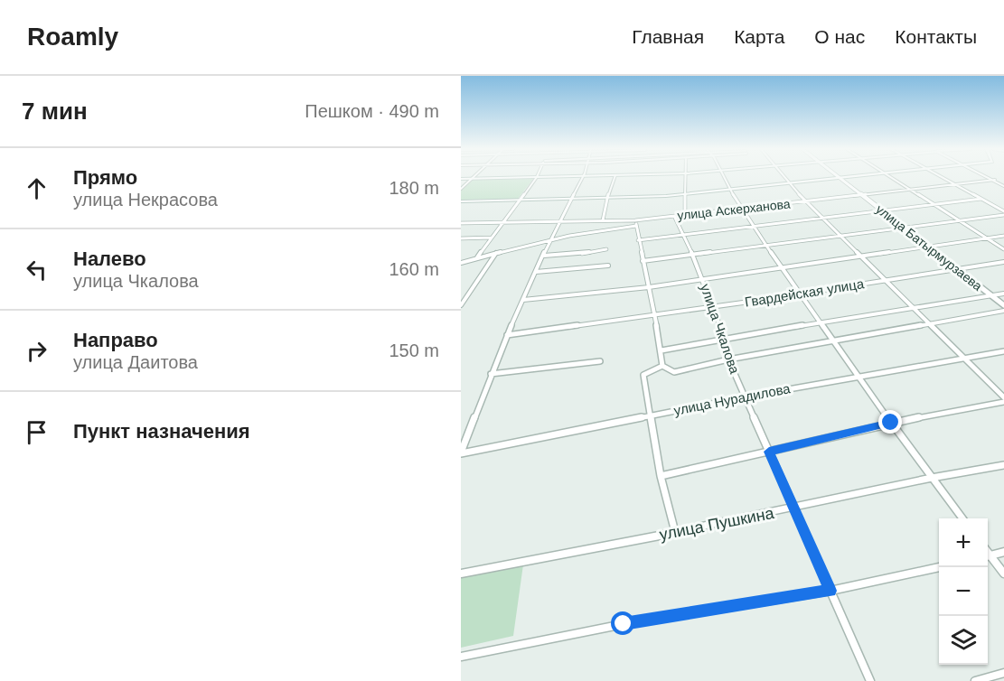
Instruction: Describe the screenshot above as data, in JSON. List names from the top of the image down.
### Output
{
  "streets": {
    "street": [
      "улица Аскерханова",
      "улица Батырмурзаева",
      "Гвардейская улица",
      "улица Чкалова",
      "улица Нурадилова",
      "улица Пушкина"
    ]
  },
  "crossings": [
    ["улица Аскерханова", "улица Батырмурзаева"],
    ["улица Аскерханова", "улица Чкалова"],
    ["улица Батырмурзаева", "Гвардейская улица"],
    ["Гвардейская улица", "улица Чкалова"],
    ["улица Чкалова", "улица Нурадилова"],
    ["улица Чкалова", "улица Пушкина"]
  ],
  "page": {
    "header": "Roamly",
    "nav": [
      "Главная",
      "Карта",
      "О нас",
      "Контакты"
    ],
    "heading": ["7 мин", "Пешком · 490 m"],
    "list": [
      ["Прямо", "улица Некрасова", "180 m"],
      ["Налево", "улица Чкалова", "160 m"],
      ["Направо", "улица Даитова", "150 m"],
      "Пункт назначения"
    ],
    "map_buttons": ["+", "−"]
  }
}
